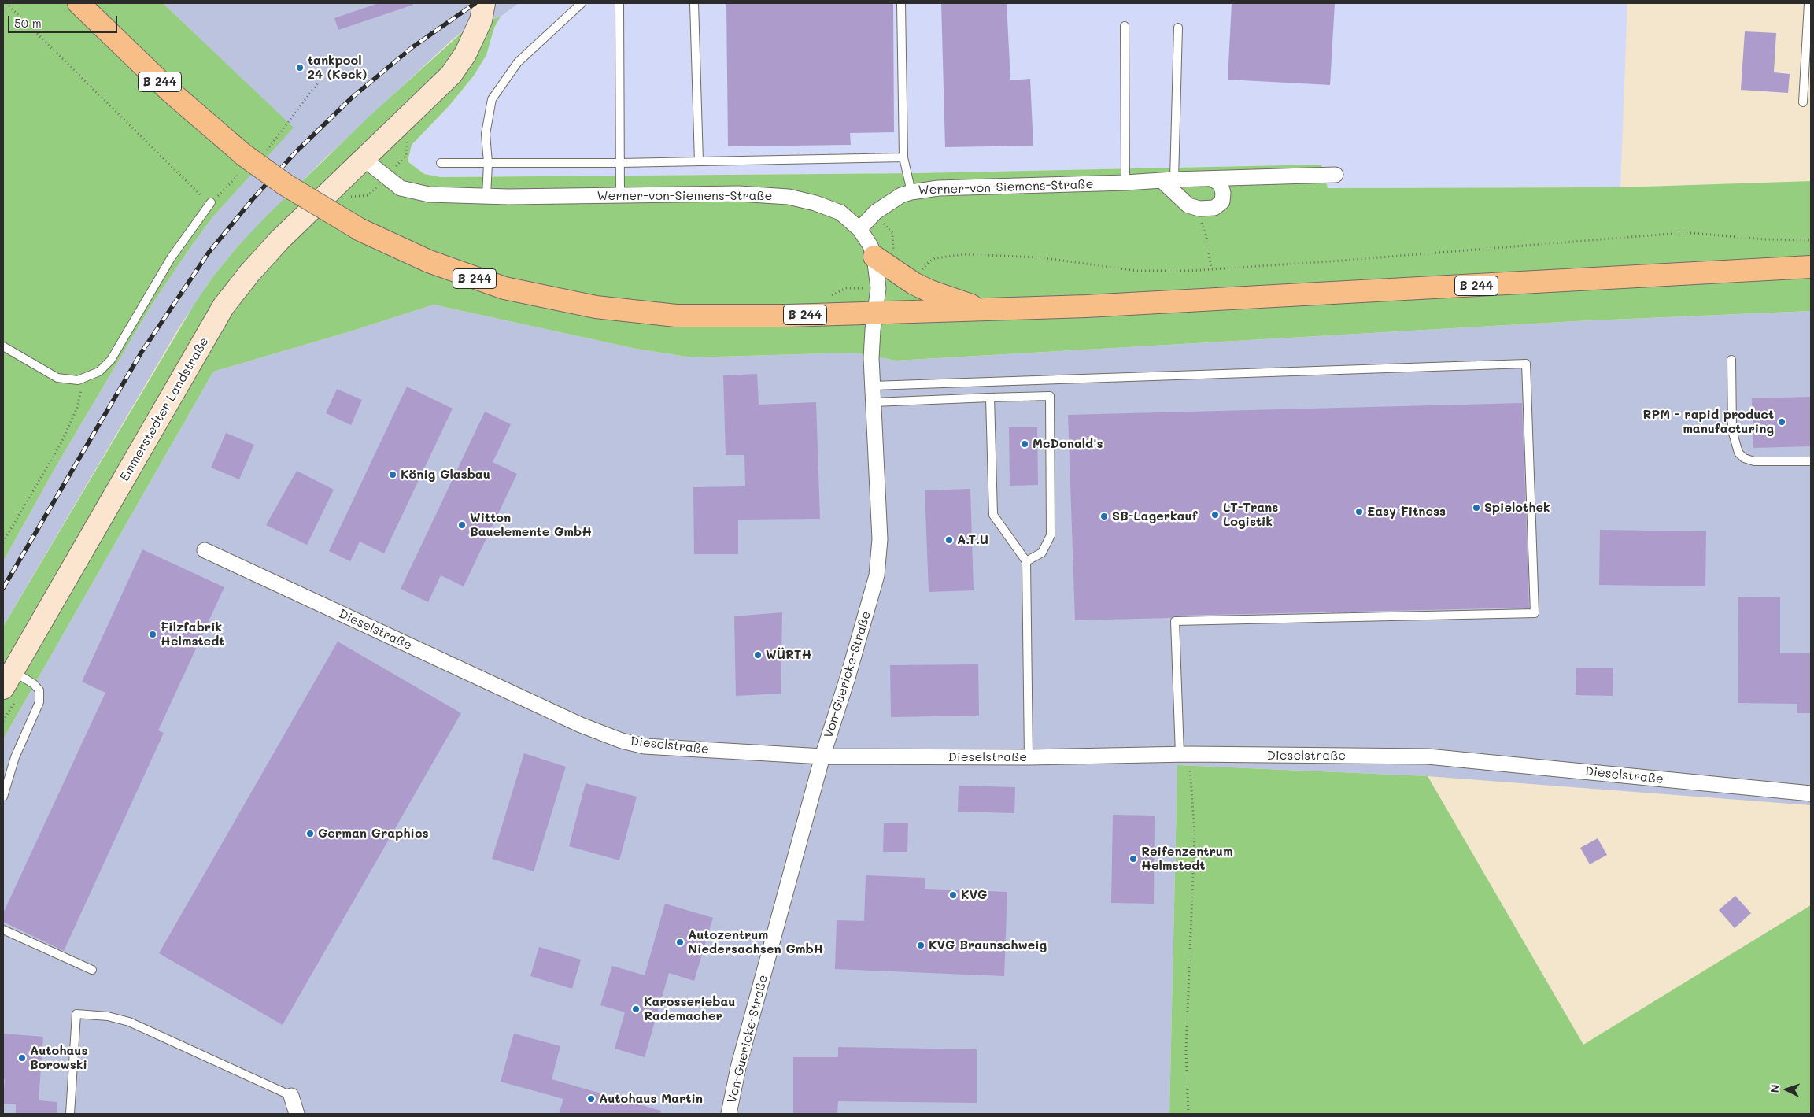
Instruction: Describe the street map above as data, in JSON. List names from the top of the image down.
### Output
{
  "streets": {
    "main road": ["B 244", "Emmerstedter Landstraße"],
    "street": ["Werner-von-Siemens-Straße", "Dieselstraße", "Von-Guericke-Straße"]
  },
  "crossings": [
    ["B 244", "Von-Guericke-Straße"],
    ["Werner-von-Siemens-Straße", "Emmerstedter Landstraße"],
    ["Werner-von-Siemens-Straße", "Von-Guericke-Straße"],
    ["Dieselstraße", "Von-Guericke-Straße"]
  ],
  "places": [
    "tankpool 24 (Keck)",
    "RPM - rapid product manufacturing",
    "McDonald's",
    "König Glasbau",
    "Spielothek",
    "Easy Fitness",
    "LT-Trans Logistik",
    "SB-Lagerkauf",
    "Witton Bauelemente GmbH",
    "A.T.U",
    "Filzfabrik Helmstedt",
    "WÜRTH",
    "German Graphics",
    "Reifenzentrum Helmstedt",
    "KVG",
    "Autozentrum Niedersachsen GmbH",
    "KVG Braunschweig",
    "Karosseriebau Rademacher",
    "Autohaus Borowski",
    "Autohaus Martin"
  ],
  "scale_bar": "50 m",
  "north": "left"
}
